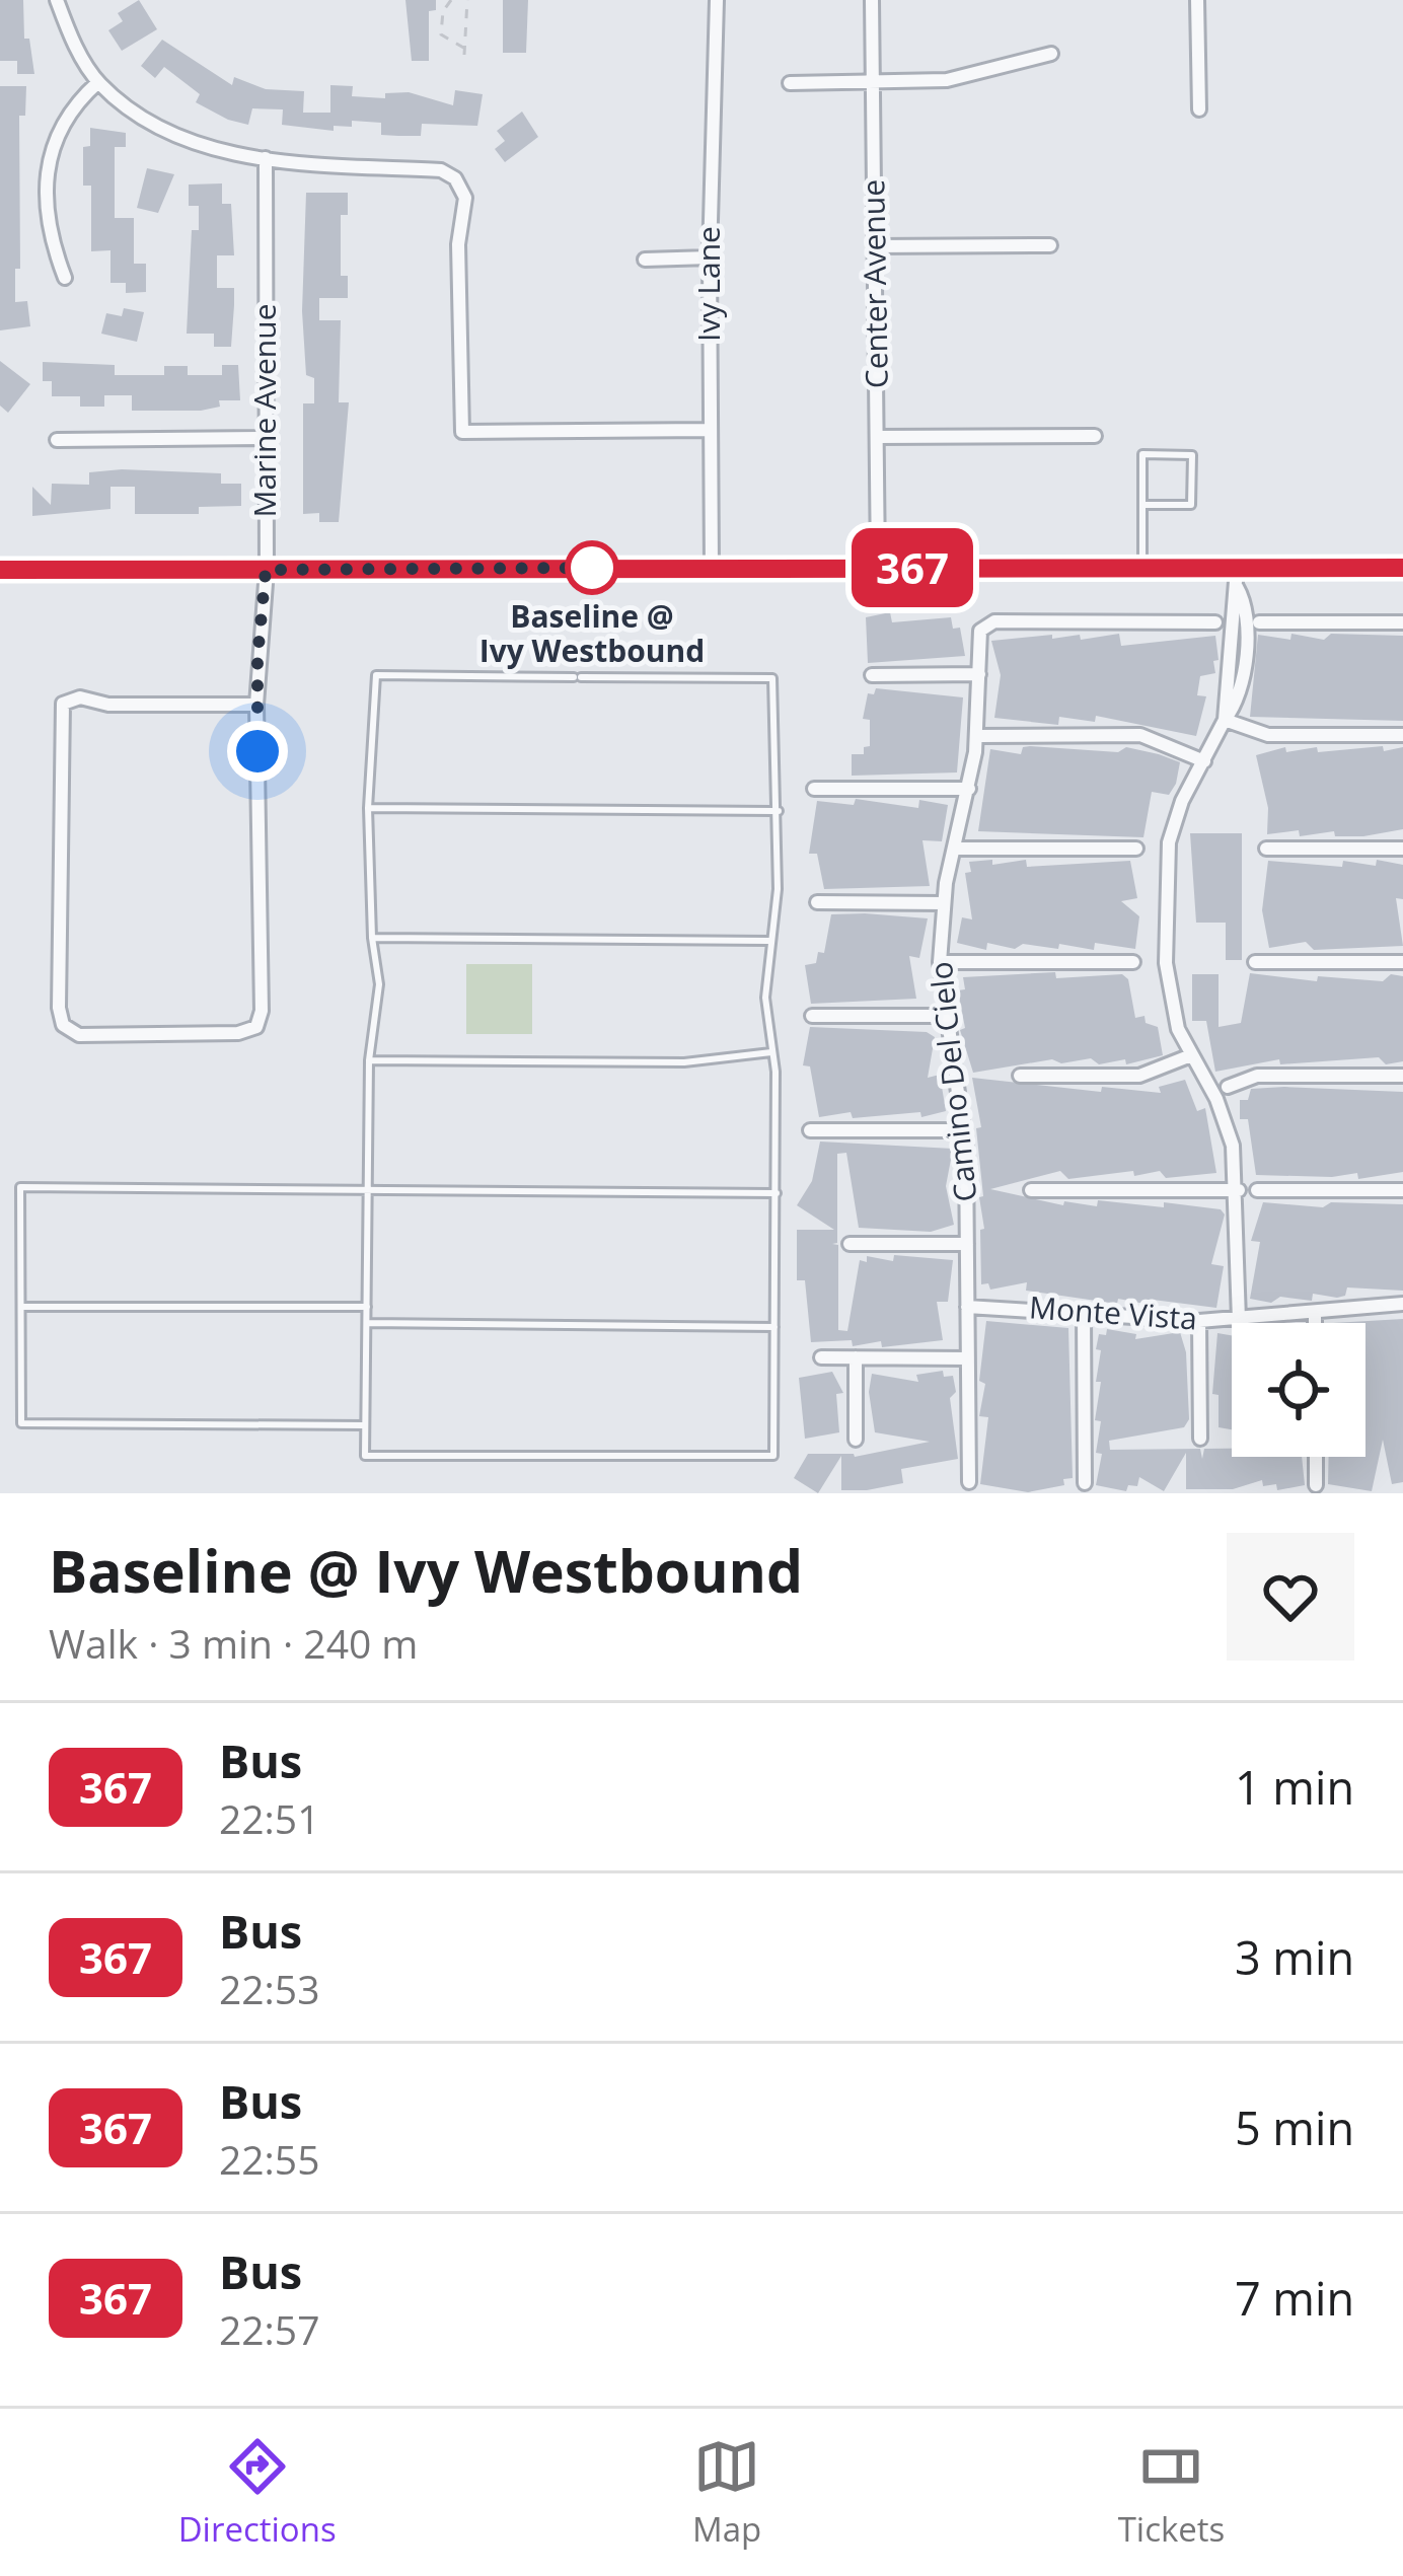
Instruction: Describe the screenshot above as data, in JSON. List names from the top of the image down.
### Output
{
  "streets": {
    "street": [
      "Ivy Lane",
      "Center Avenue",
      "Marine Avenue",
      "Camino Del Cielo",
      "Monte Vista"
    ]
  },
  "crossings": [
    ["Camino Del Cielo", "Monte Vista"]
  ],
  "places": ["Baseline @ Ivy Westbound"],
  "lines": ["bus line 367"],
  "page": {
    "on_map": "367",
    "heading": ["Baseline @ Ivy Westbound", "Walk · 3 min · 240 m"],
    "list": [
      {
        "mark": "367",
        "name": "Bus",
        "note": "22:51",
        "value": "1 min"
      },
      {
        "mark": "367",
        "name": "Bus",
        "note": "22:53",
        "value": "3 min"
      },
      {
        "mark": "367",
        "name": "Bus",
        "note": "22:55",
        "value": "5 min"
      },
      {
        "mark": "367",
        "name": "Bus",
        "note": "22:57",
        "value": "7 min"
      }
    ],
    "tabs": ["Directions", "Map", "Tickets"]
  }
}
